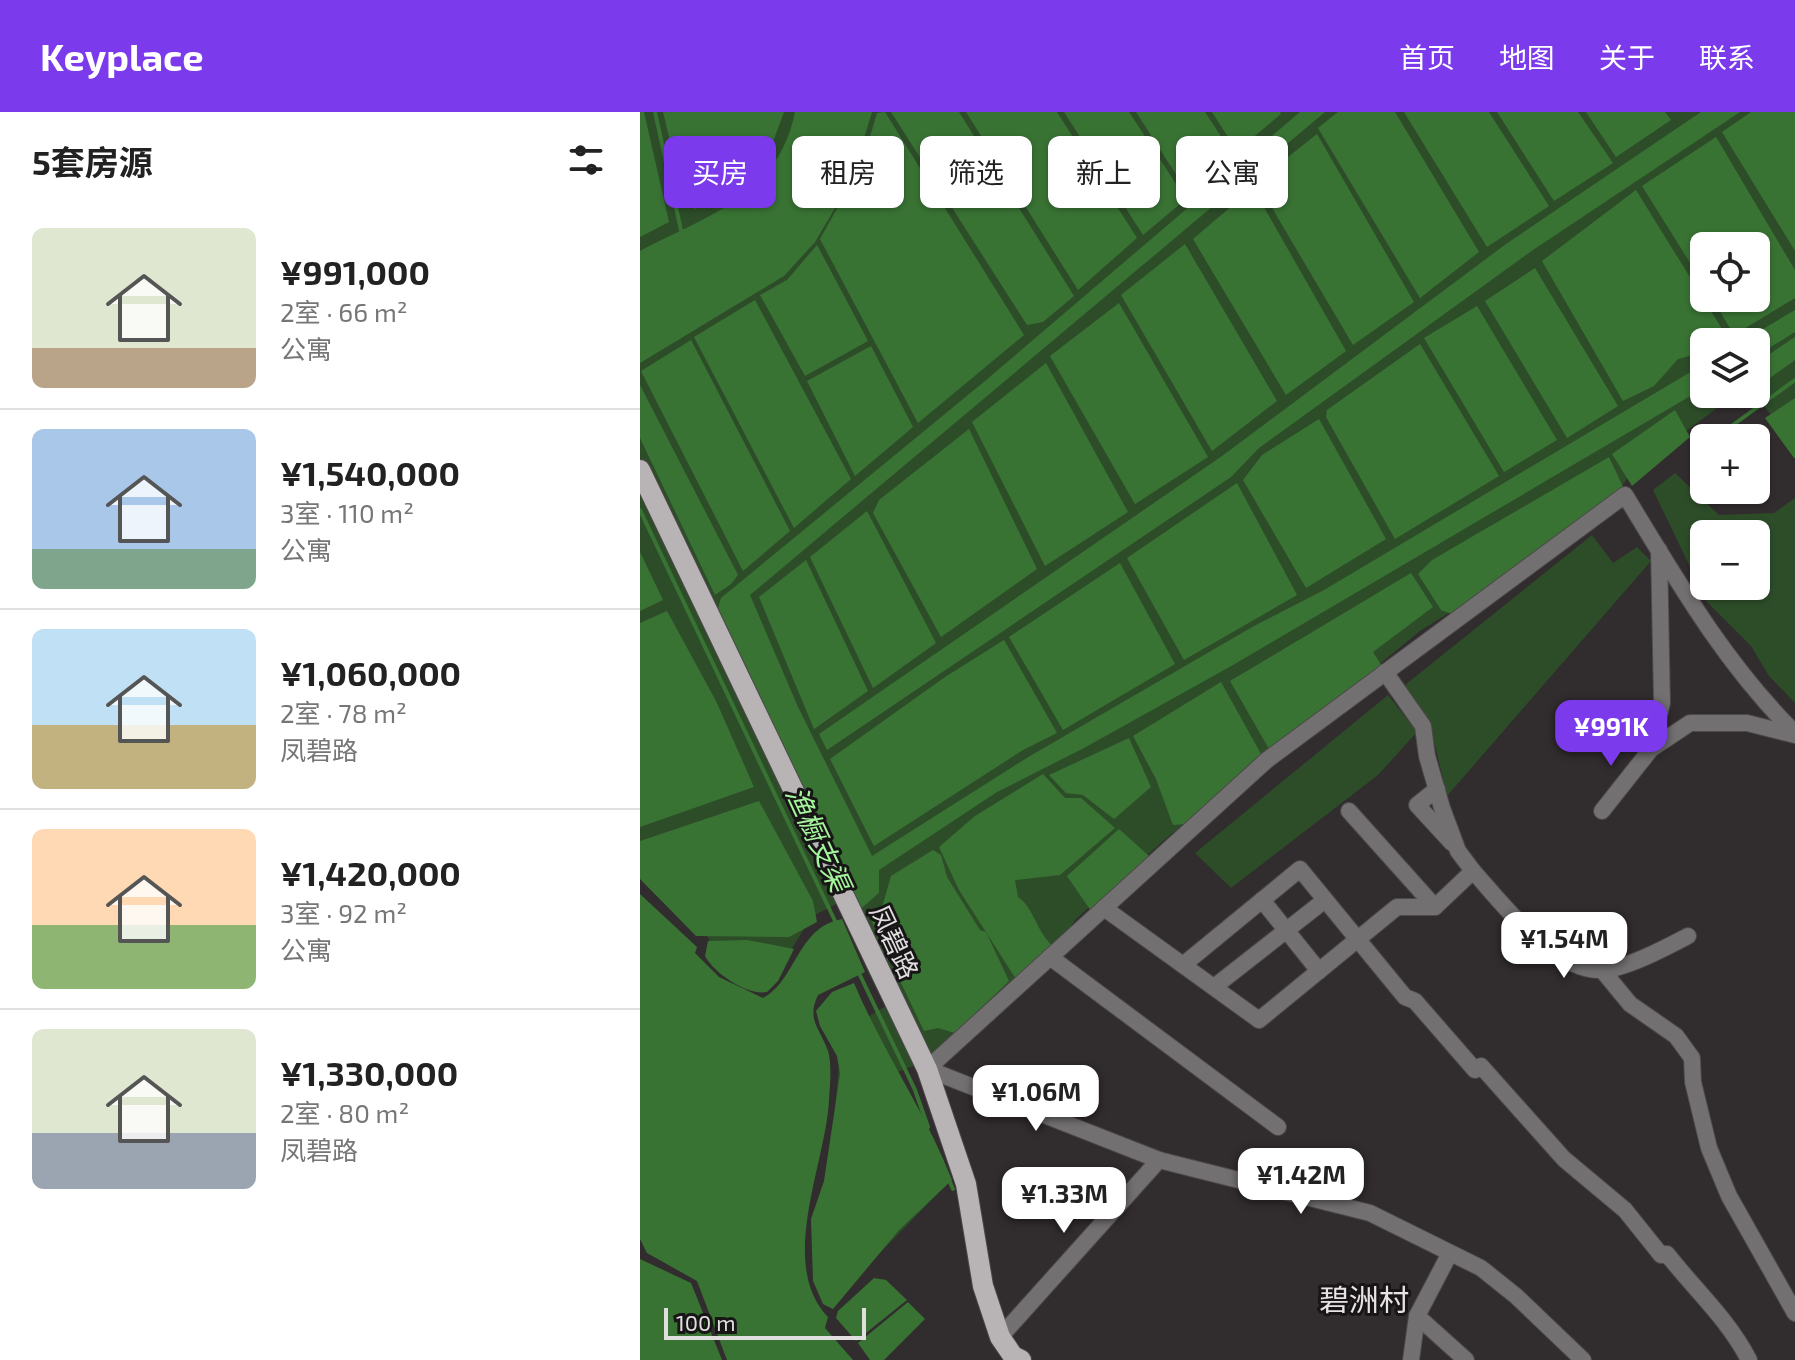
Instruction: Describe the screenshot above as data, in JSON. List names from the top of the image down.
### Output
{
  "streets": {
    "main road": ["凤碧路"]
  },
  "districts": ["碧洲村"],
  "water": ["渔橱支渠"],
  "scale_bar": "100 m",
  "page": {
    "header": "Keyplace",
    "nav": [
      "首页",
      "地图",
      "关于",
      "联系"
    ],
    "heading": "5套房源",
    "chip": [
      "买房",
      "租房",
      "筛选",
      "新上",
      "公寓"
    ],
    "list": [
      {
        "name": "¥991,000",
        "note": "2室 · 66 m² · 公寓"
      },
      {
        "name": "¥1,540,000",
        "note": "3室 · 110 m² · 公寓"
      },
      {
        "name": "¥1,060,000",
        "note": "2室 · 78 m² · 凤碧路"
      },
      {
        "name": "¥1,420,000",
        "note": "3室 · 92 m² · 公寓"
      },
      {
        "name": "¥1,330,000",
        "note": "2室 · 80 m² · 凤碧路"
      }
    ],
    "map_buttons": ["+", "−"],
    "price": [
      "¥991K",
      "¥1.54M",
      "¥1.06M",
      "¥1.42M",
      "¥1.33M"
    ],
    "scale": "100 m"
  }
}
